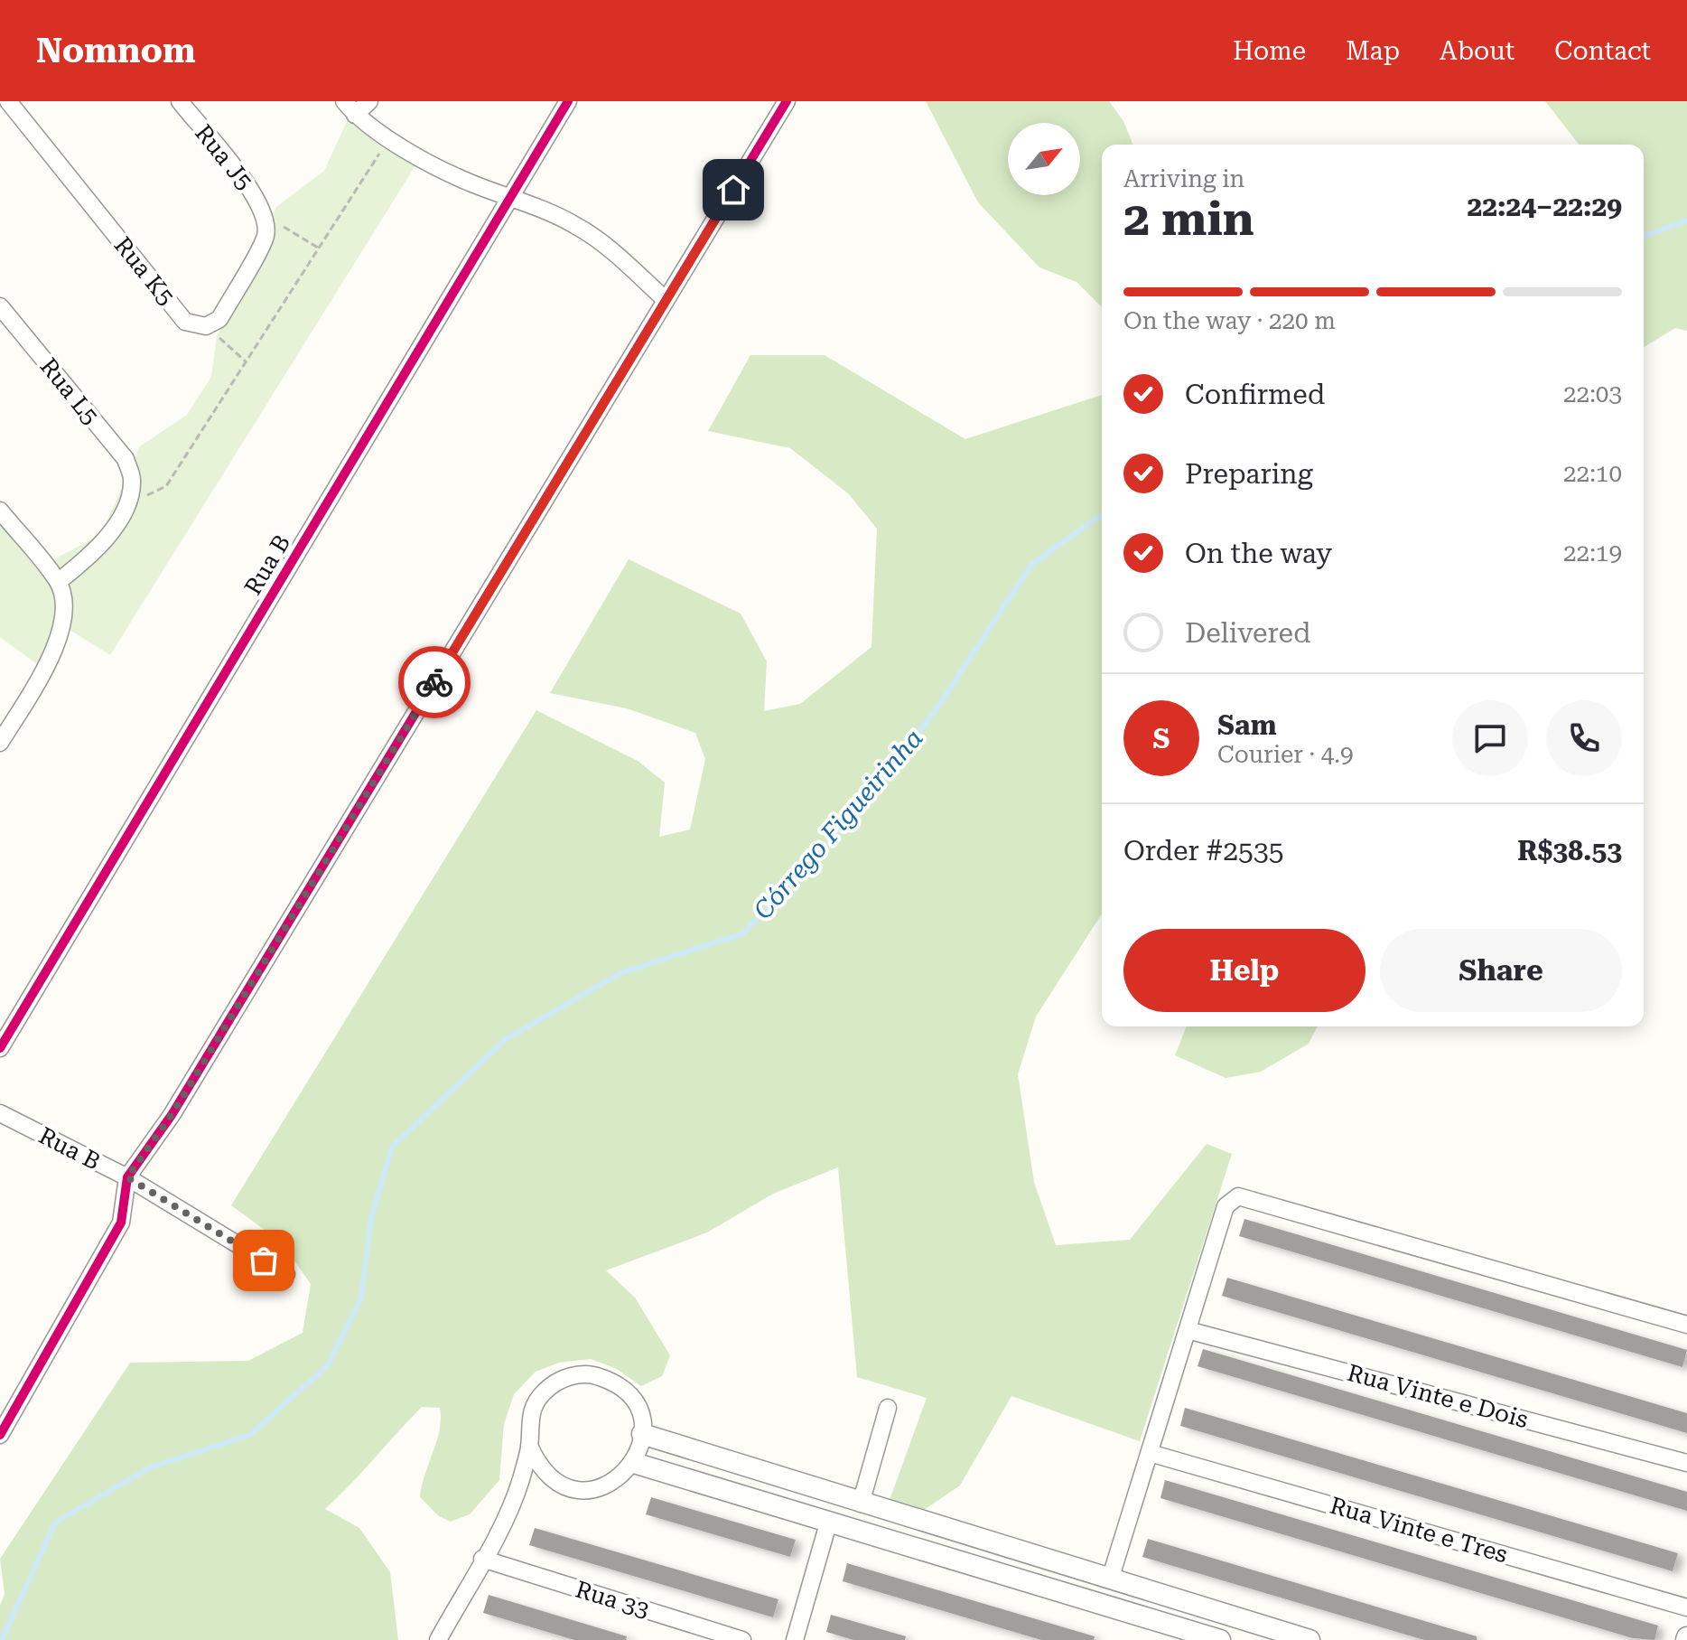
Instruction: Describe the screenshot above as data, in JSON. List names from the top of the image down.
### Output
{
  "streets": {
    "street": [
      "Rua J5",
      "Rua K5",
      "Rua L5",
      "Rua B",
      "Rua Vinte e Dois",
      "Rua Vinte e Tres",
      "Rua 33"
    ]
  },
  "water": ["Córrego Figueirinha"],
  "north": "top right",
  "page": {
    "header": "Nomnom",
    "nav": [
      "Home",
      "Map",
      "About",
      "Contact"
    ],
    "heading": ["2 min", "Arriving in", "22:24–22:29"],
    "panel": [
      "Sam",
      "Courier · 4.9",
      "Order #2535",
      "R$38.53"
    ],
    "bar": "On the way · 220 m",
    "list": [
      ["Confirmed", "22:03"],
      ["Preparing", "22:10"],
      ["On the way", "22:19"],
      "Delivered"
    ],
    "round": "S",
    "buttons": ["Help", "Share"]
  }
}
